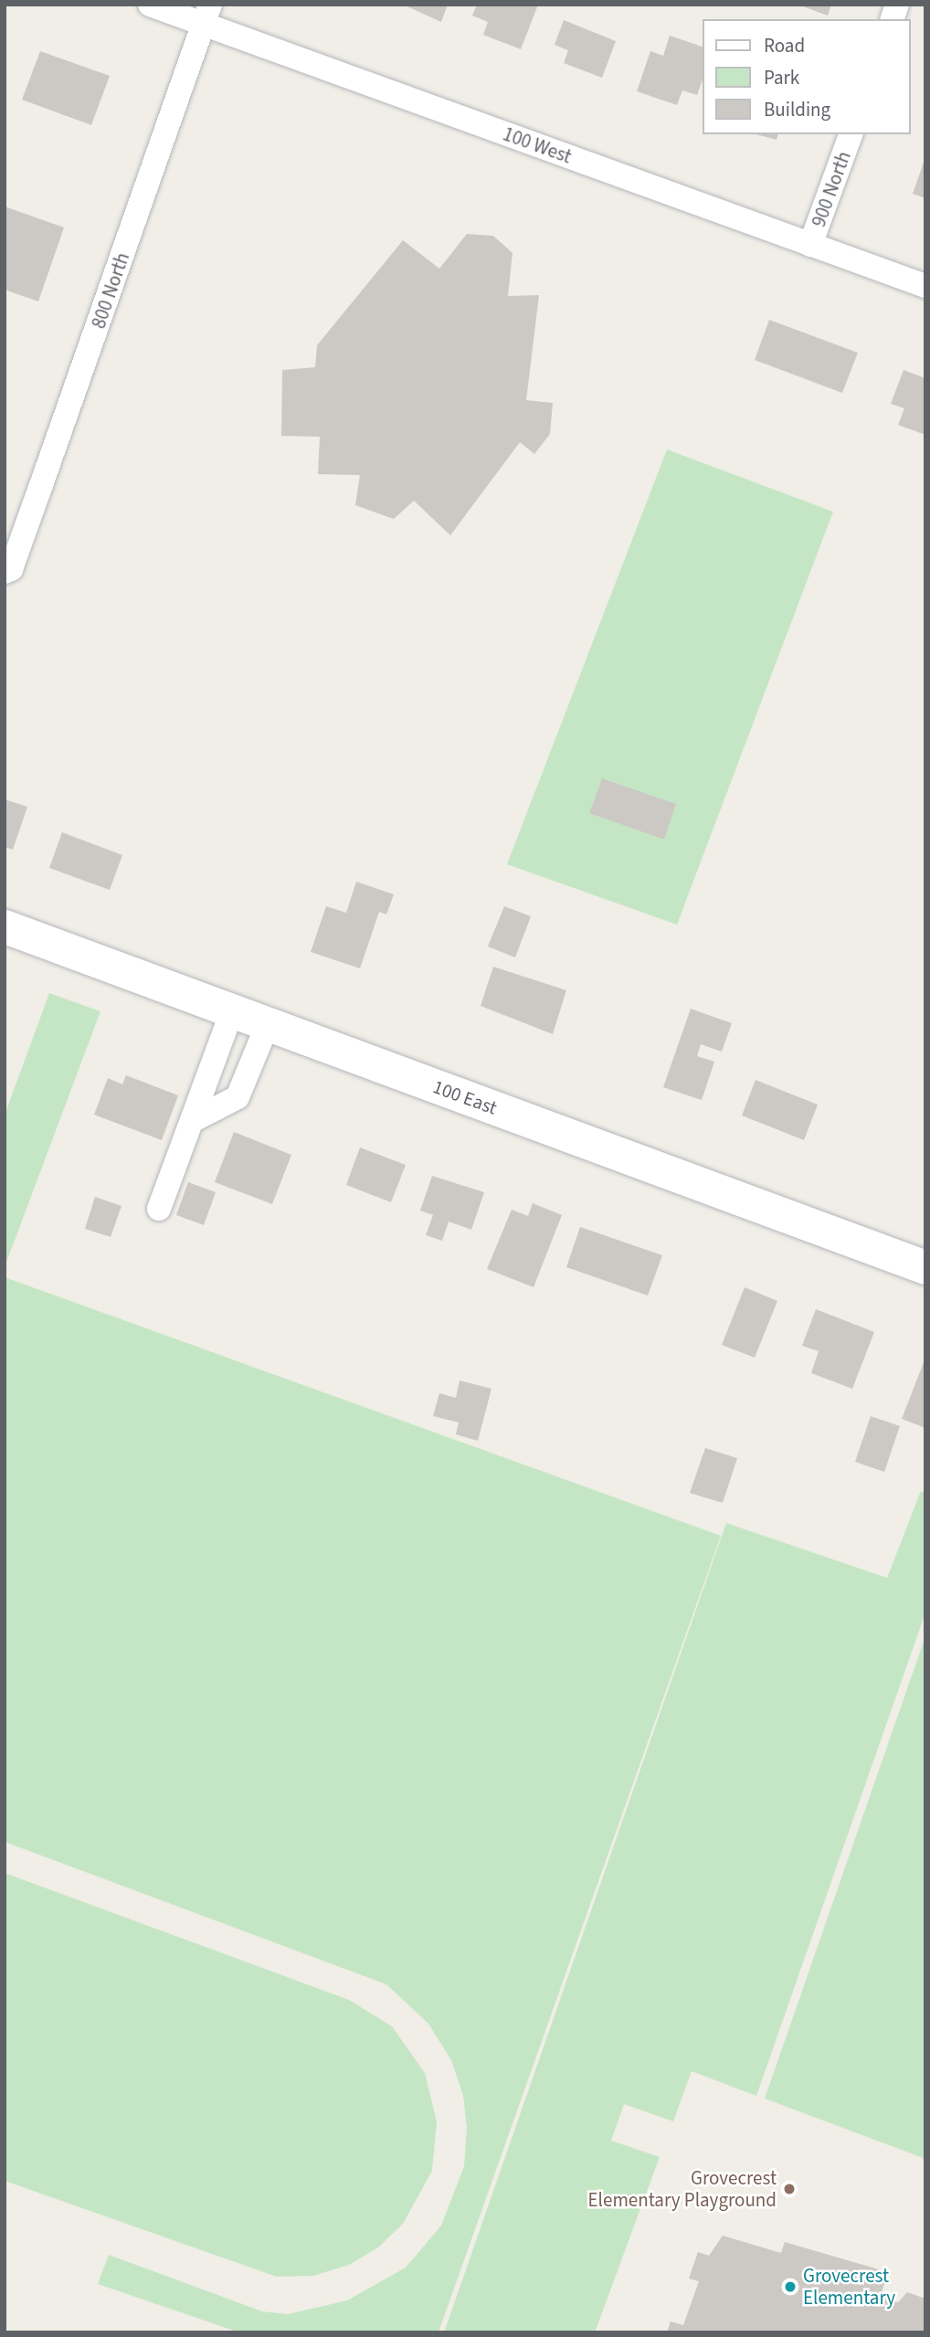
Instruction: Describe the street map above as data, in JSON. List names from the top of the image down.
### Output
{
  "streets": {
    "main road": ["100 East"],
    "street": ["100 West", "900 North", "800 North"]
  },
  "crossings": [
    ["100 West", "900 North"],
    ["100 West", "800 North"]
  ],
  "places": ["Grovecrest Elementary Playground", "Grovecrest Elementary"],
  "legend": ["Road", "Park", "Building"]
}
